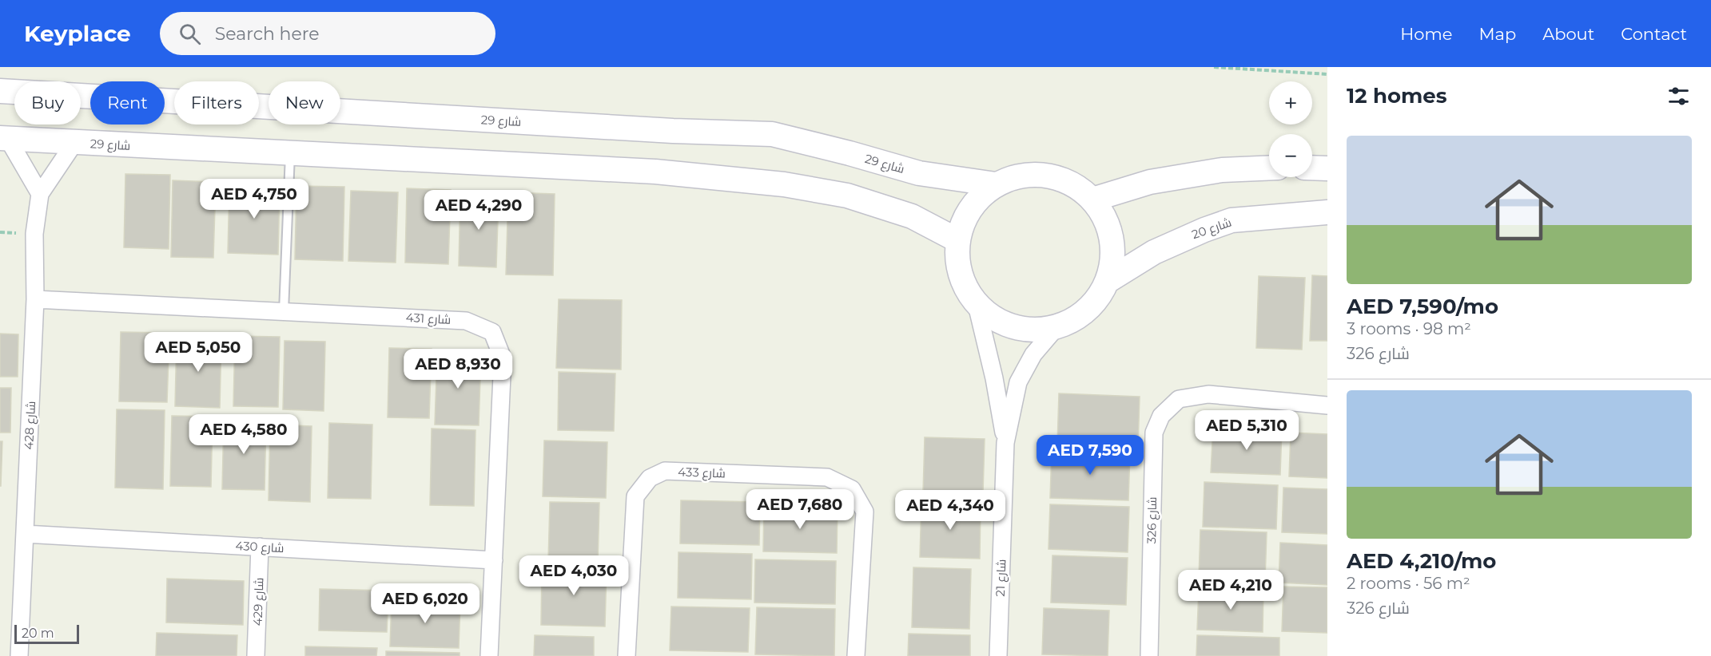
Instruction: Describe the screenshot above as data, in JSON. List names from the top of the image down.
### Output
{
  "streets": {
    "street": [
      "شارع 29",
      "شارع 20",
      "شارع 431",
      "شارع 428",
      "شارع 433",
      "شارع 326",
      "شارع 430",
      "شارع 21",
      "شارع 429"
    ]
  },
  "crossings": [
    ["شارع 29", "شارع 20"],
    ["شارع 29", "شارع 428"],
    ["شارع 29", "شارع 21"],
    ["شارع 20", "شارع 21"],
    ["شارع 431", "شارع 428"],
    ["شارع 431", "شارع 430"],
    ["شارع 428", "شارع 430"],
    ["شارع 430", "شارع 429"]
  ],
  "scale_bar": "20 m",
  "page": {
    "header": "Keyplace",
    "search": "Search here",
    "nav": [
      "Home",
      "Map",
      "About",
      "Contact"
    ],
    "heading": "12 homes",
    "map_buttons": ["+", "−"],
    "chip": [
      "Buy",
      "Rent",
      "Filters",
      "New"
    ],
    "list": [
      {
        "name": "AED 7,590/mo",
        "note": "3 rooms · 98 m² · شارع 326"
      },
      {
        "name": "AED 4,210/mo",
        "note": "2 rooms · 56 m² · شارع 326"
      }
    ],
    "price": [
      "AED 4,750",
      "AED 4,290",
      "AED 5,050",
      "AED 8,930",
      "AED 5,310",
      "AED 4,580",
      "AED 7,590",
      "AED 7,680",
      "AED 4,340",
      "AED 4,030",
      "AED 4,210",
      "AED 6,020"
    ],
    "scale": "20 m"
  }
}
